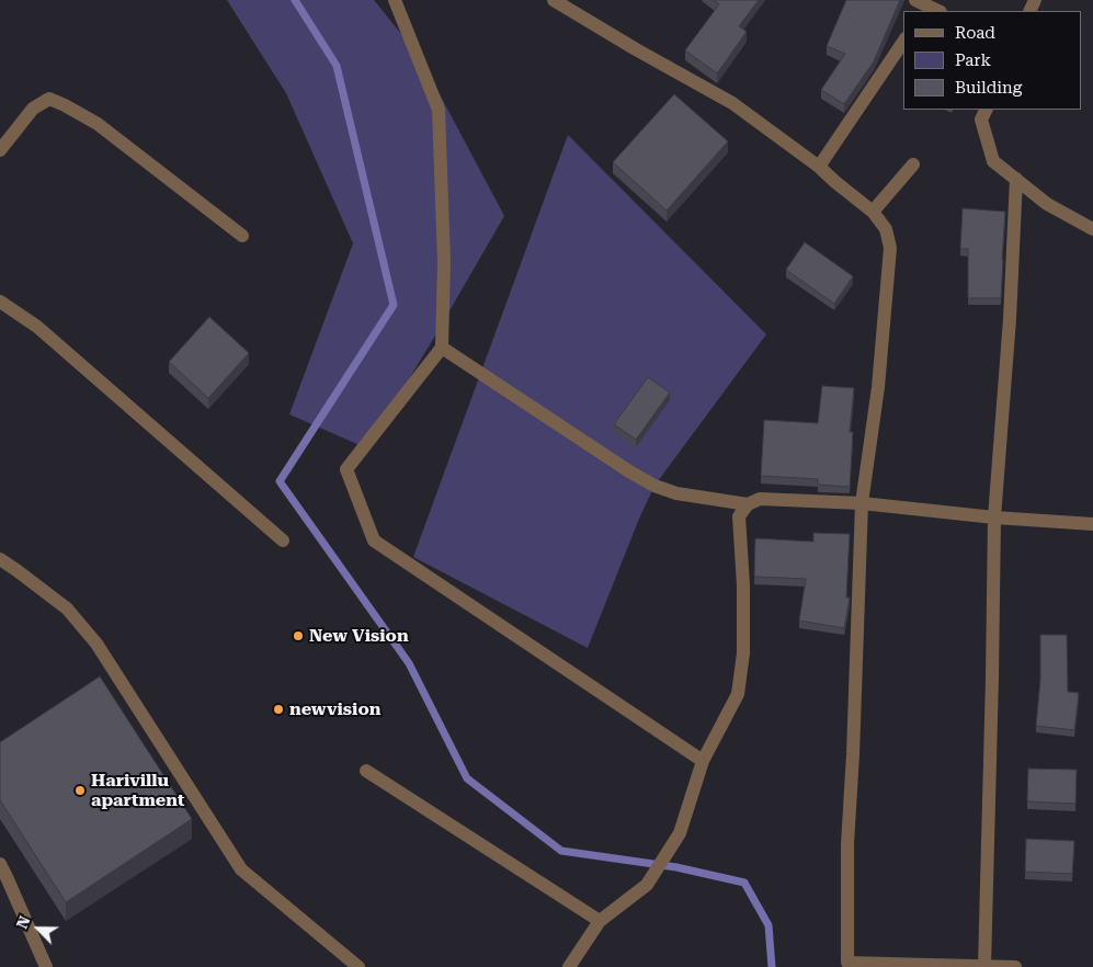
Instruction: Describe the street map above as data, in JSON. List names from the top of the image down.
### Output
{
  "places": ["New Vision", "newvision", "Harivillu apartment"],
  "legend": ["Road", "Park", "Building"],
  "north": "top left"
}
